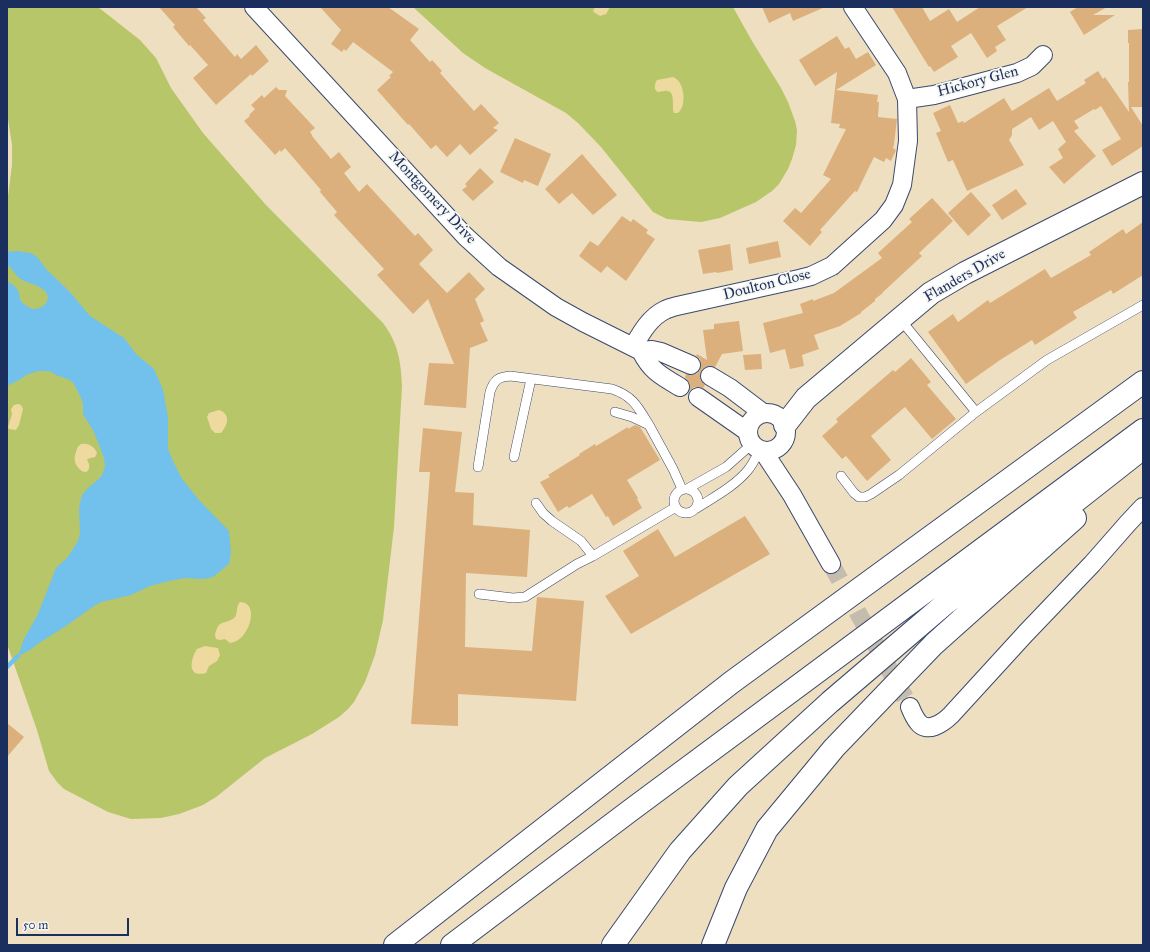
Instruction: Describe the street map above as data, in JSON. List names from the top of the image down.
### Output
{
  "streets": {
    "main road": ["Flanders Drive"],
    "street": ["Hickory Glen", "Montgomery Drive", "Doulton Close"]
  },
  "crossings": [
    ["Hickory Glen", "Doulton Close"],
    ["Montgomery Drive", "Doulton Close"]
  ],
  "scale_bar": "50 m"
}
